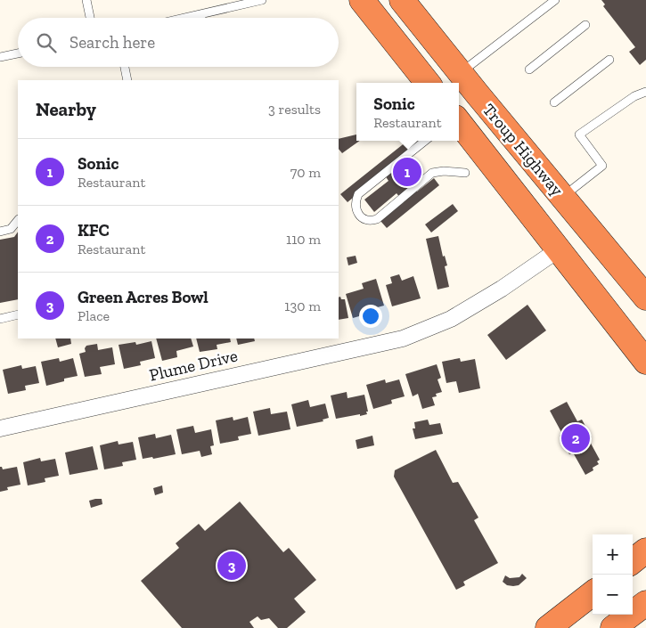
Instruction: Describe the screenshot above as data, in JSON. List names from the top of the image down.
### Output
{
  "streets": {
    "highway": ["Troup Highway"],
    "street": ["Plume Drive"]
  },
  "crossings": [
    ["Troup Highway", "Plume Drive"]
  ],
  "page": {
    "search": "Search here",
    "heading": ["Nearby", "3 results"],
    "popup": ["Sonic", "Restaurant"],
    "list": [
      {
        "mark": "1",
        "name": "Sonic",
        "note": "Restaurant",
        "value": "70 m"
      },
      {
        "mark": "2",
        "name": "KFC",
        "note": "Restaurant",
        "value": "110 m"
      },
      {
        "mark": "3",
        "name": "Green Acres Bowl",
        "note": "Place",
        "value": "130 m"
      }
    ],
    "pins": ["1", "2", "3"],
    "map_buttons": ["+", "−"]
  }
}
